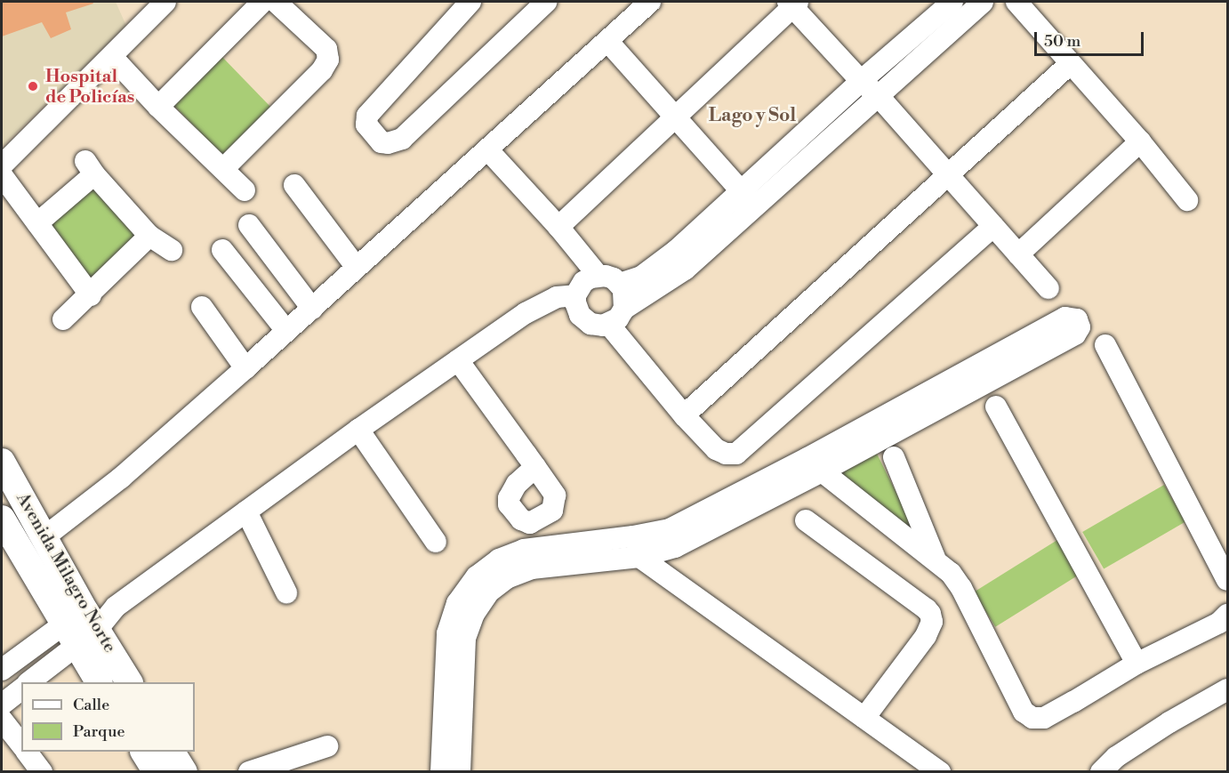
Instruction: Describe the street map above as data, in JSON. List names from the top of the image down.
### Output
{
  "streets": {
    "main road": ["Avenida Milagro Norte"]
  },
  "districts": ["Lago y Sol"],
  "places": ["Hospital de Policías"],
  "legend": ["Calle", "Parque"],
  "scale_bar": "50 m"
}
